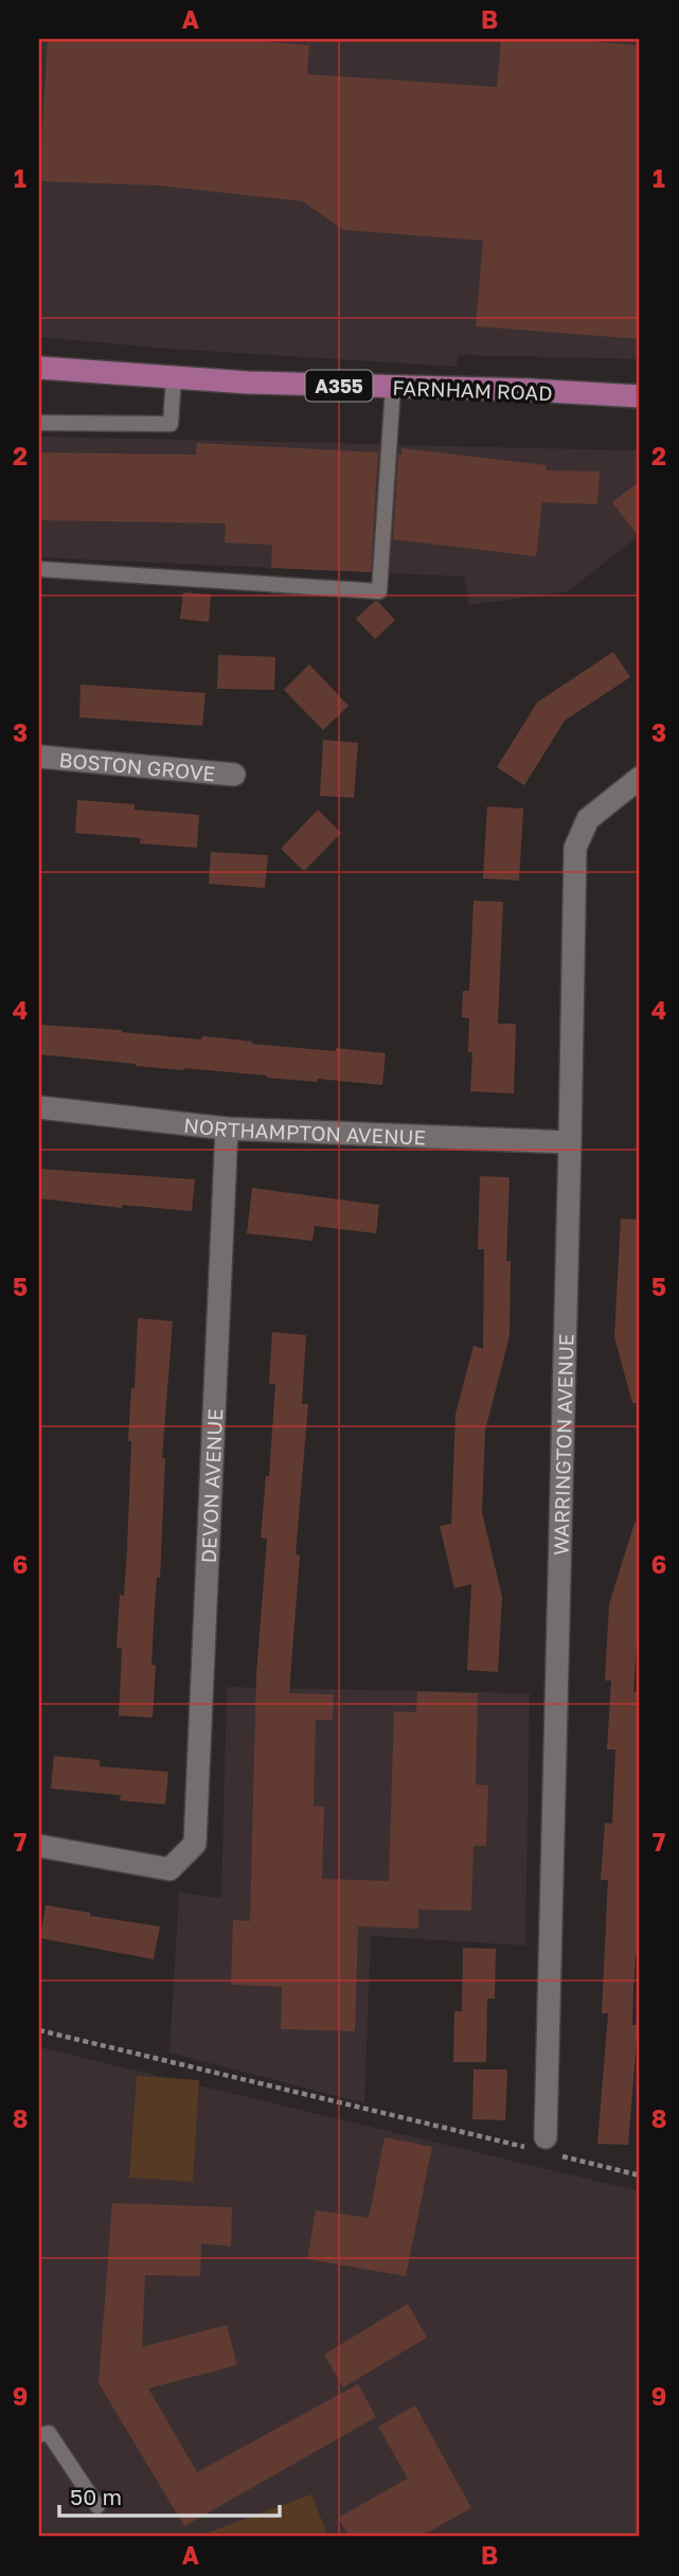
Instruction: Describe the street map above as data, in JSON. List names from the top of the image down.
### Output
{
  "streets": {
    "main road": ["A355", "FARNHAM ROAD"],
    "street": [
      "BOSTON GROVE",
      "NORTHAMPTON AVENUE",
      "WARRINGTON AVENUE",
      "DEVON AVENUE"
    ]
  },
  "crossings": [
    ["NORTHAMPTON AVENUE", "WARRINGTON AVENUE"],
    ["NORTHAMPTON AVENUE", "DEVON AVENUE"]
  ],
  "scale_bar": "50 m",
  "grid": {
    "columns": ["A", "B"],
    "rows": [
      "1",
      "2",
      "3",
      "4",
      "5",
      "6",
      "7",
      "8",
      "9"
    ]
  }
}
